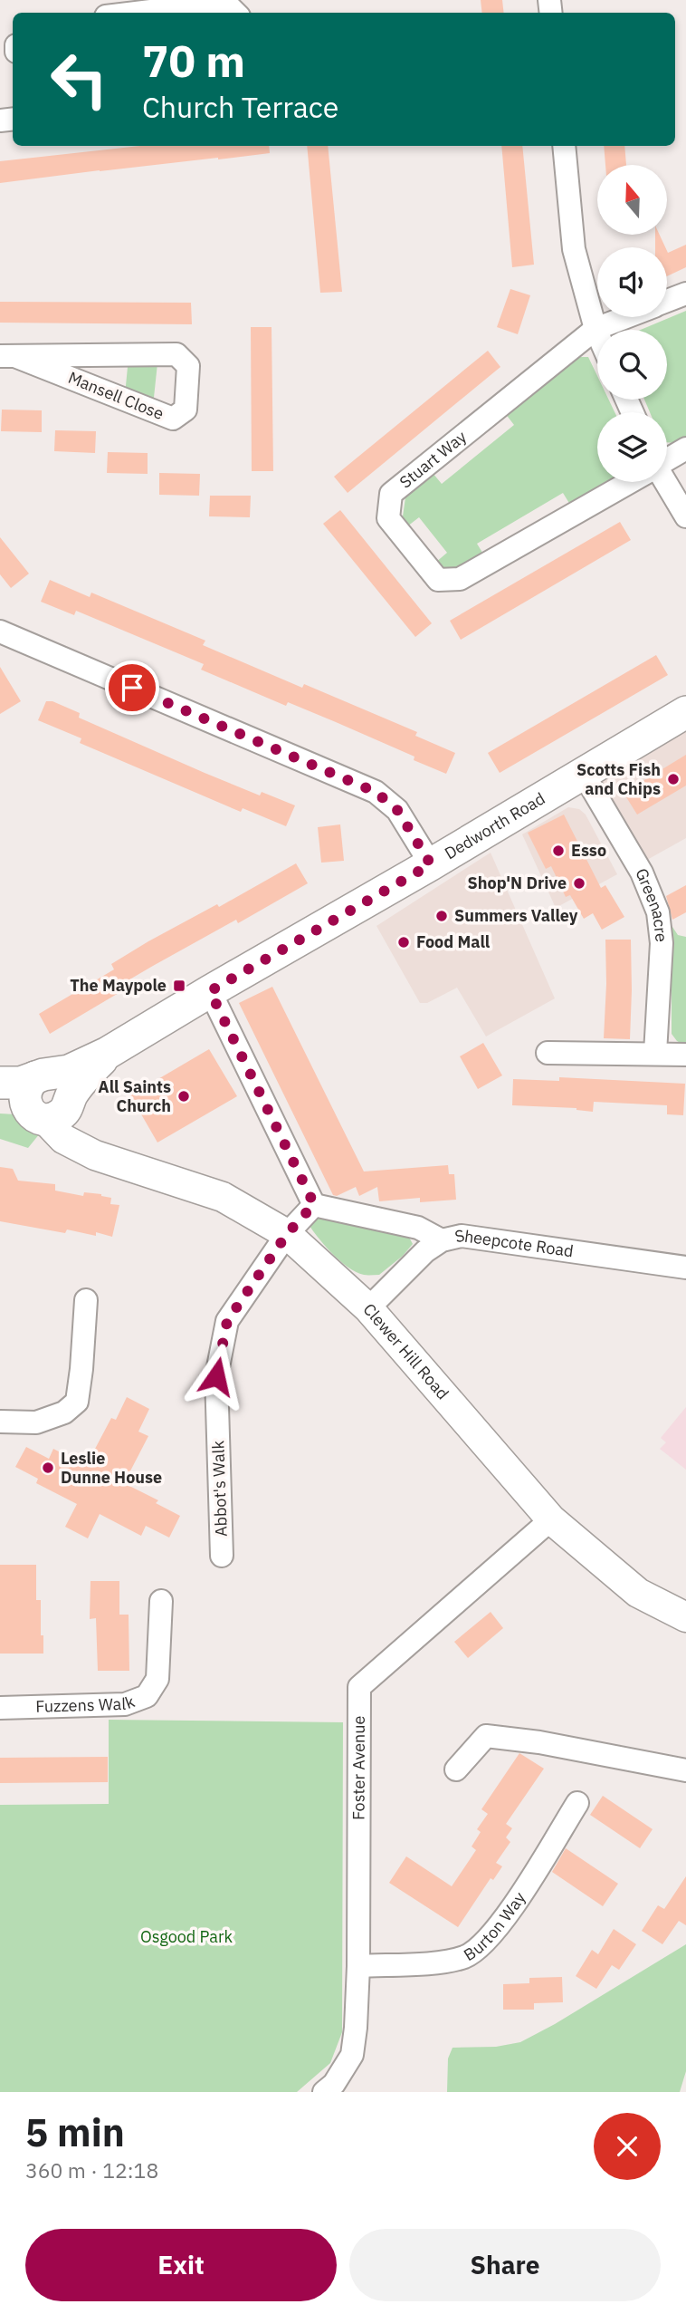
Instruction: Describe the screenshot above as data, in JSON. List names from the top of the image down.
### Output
{
  "streets": {
    "main road": ["Dedworth Road"],
    "street": [
      "Mansell Close",
      "Stuart Way",
      "Greenacre",
      "Sheepcote Road",
      "Clewer Hill Road",
      "Abbot's Walk",
      "Fuzzens Walk",
      "Foster Avenue",
      "Burton Way"
    ]
  },
  "crossings": [
    ["Dedworth Road", "Greenacre"],
    ["Dedworth Road", "Clewer Hill Road"],
    ["Sheepcote Road", "Clewer Hill Road"],
    ["Clewer Hill Road", "Abbot's Walk"],
    ["Clewer Hill Road", "Foster Avenue"],
    ["Foster Avenue", "Burton Way"]
  ],
  "parks": ["Osgood Park"],
  "places": {
    "other": [
      "Scotts Fish and Chips",
      "Esso",
      "Shop'N Drive",
      "Summers Valley",
      "Food Mall",
      "All Saints Church",
      "Leslie Dunne House"
    ],
    "transit": ["The Maypole"]
  },
  "north": "top",
  "page": {
    "turn": ["70 m", "Church Terrace"],
    "heading": ["5 min", "360 m · 12:18"],
    "buttons": ["Exit", "Share"]
  }
}
